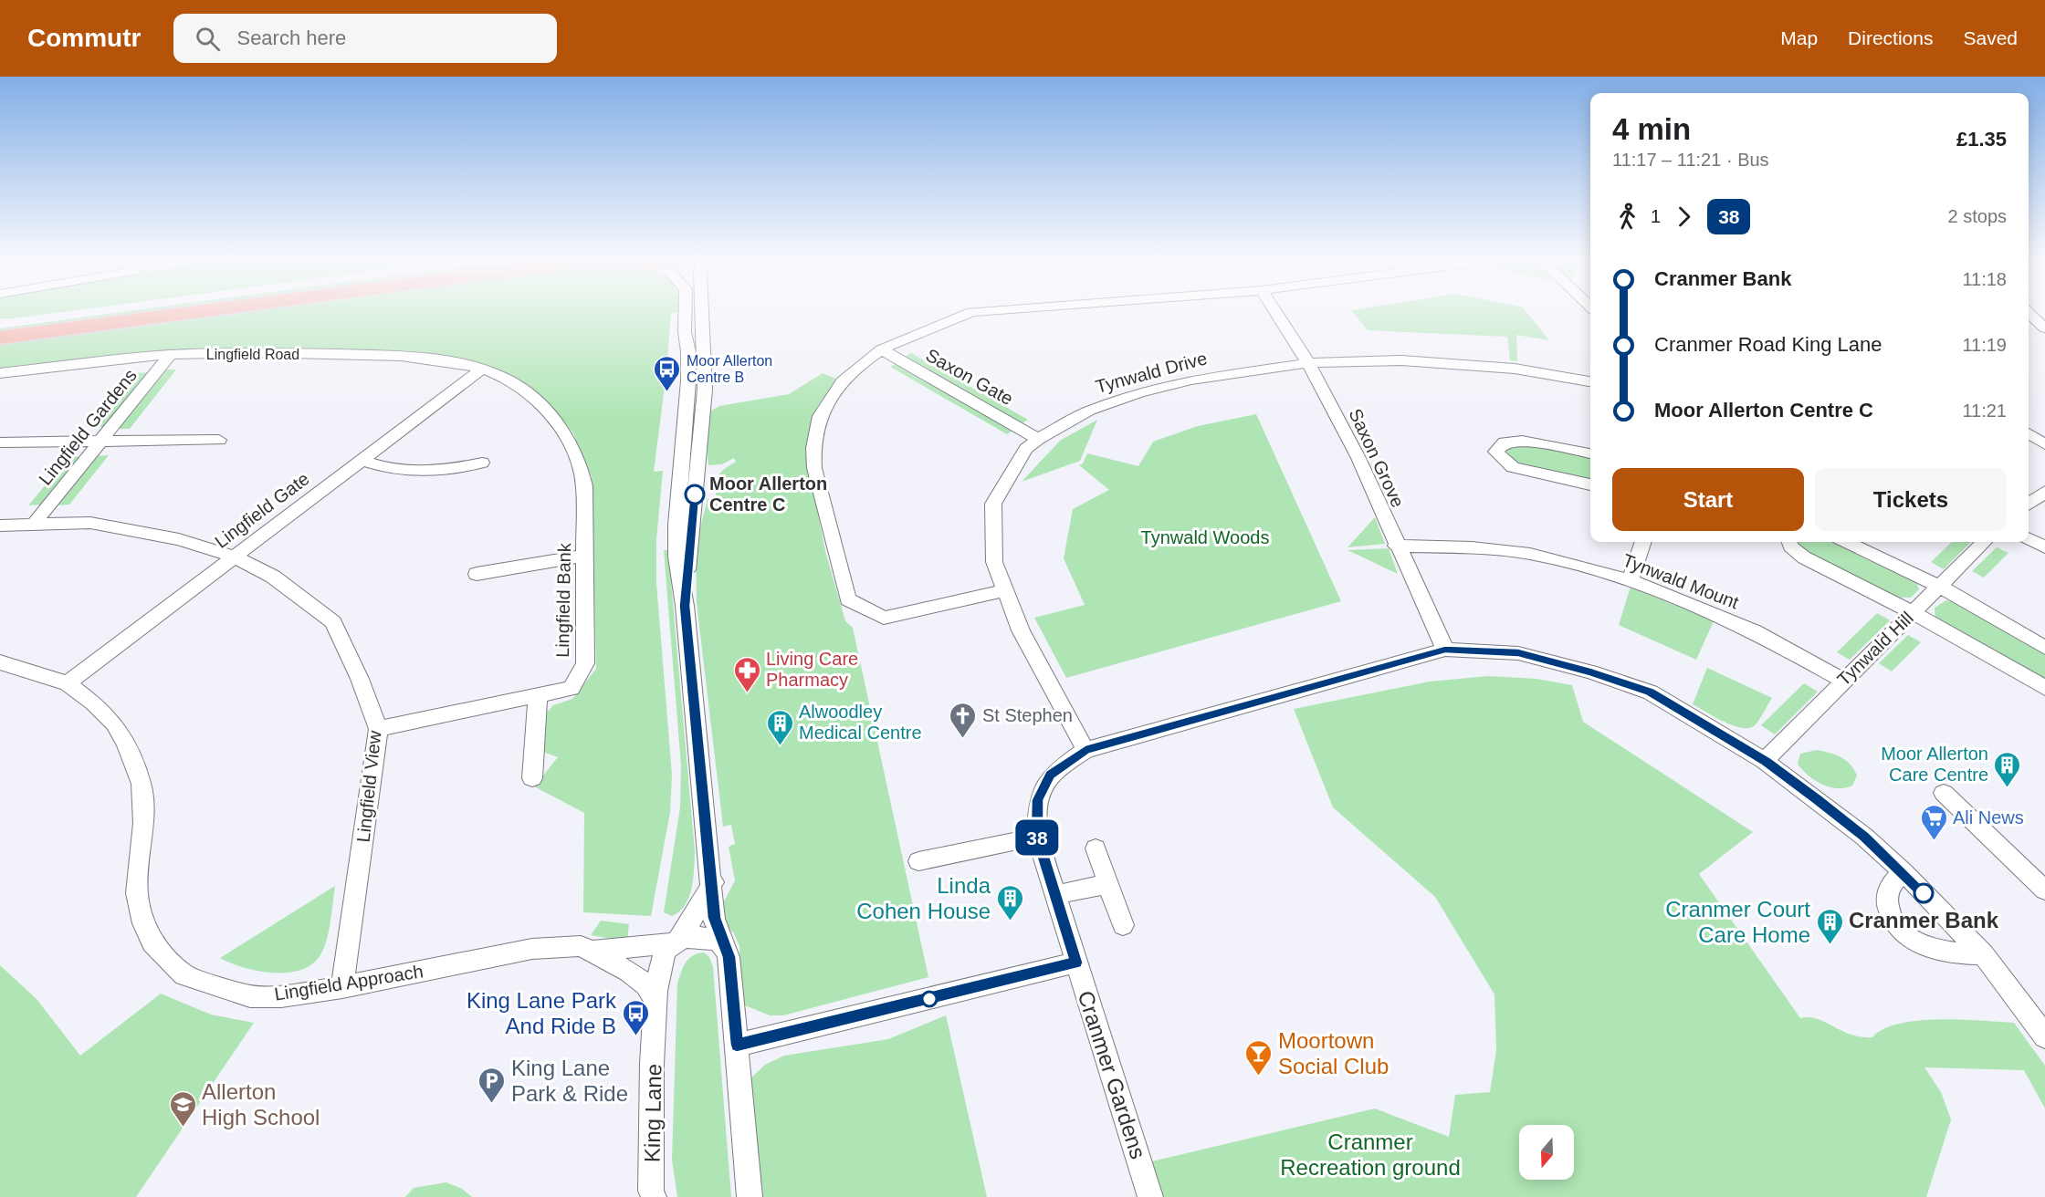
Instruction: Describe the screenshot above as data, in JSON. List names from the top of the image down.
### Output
{
  "streets": {
    "street": [
      "Lingfield Road",
      "Tynwald Drive",
      "Saxon Gate",
      "Lingfield Gardens",
      "Saxon Grove",
      "Lingfield Gate",
      "Tynwald Mount",
      "Lingfield Bank",
      "Tynwald Hill",
      "Lingfield View",
      "Lingfield Approach",
      "Cranmer Gardens",
      "King Lane"
    ]
  },
  "crossings": [
    ["Lingfield Road", "Lingfield Gardens"],
    ["Lingfield Road", "Lingfield Gate"],
    ["Lingfield Road", "Lingfield Bank"],
    ["Tynwald Drive", "Saxon Gate"],
    ["Tynwald Drive", "Saxon Grove"],
    ["Tynwald Drive", "Cranmer Gardens"],
    ["Lingfield Gardens", "Lingfield View"],
    ["Saxon Grove", "Tynwald Mount"],
    ["Lingfield Gate", "Lingfield View"],
    ["Lingfield Gate", "Lingfield Approach"],
    ["Tynwald Mount", "Tynwald Hill"],
    ["Lingfield Bank", "Lingfield View"],
    ["Lingfield View", "Lingfield Approach"],
    ["Lingfield Approach", "King Lane"]
  ],
  "parks": ["Tynwald Woods", "Cranmer Recreation ground"],
  "places": {
    "bus stop": ["Moor Allerton Centre B", "King Lane Park And Ride B"],
    "other": ["Moor Allerton Centre C", "Cranmer Bank"],
    "pharmacy": ["Living Care Pharmacy"],
    "church": ["St Stephen"],
    "building": [
      "Alwoodley Medical Centre",
      "Moor Allerton Care Centre",
      "Linda Cohen House",
      "Cranmer Court Care Home"
    ],
    "supermarket": ["Ali News"],
    "bar": ["Moortown Social Club"],
    "parking": ["King Lane Park & Ride"],
    "school or university": ["Allerton High School"]
  },
  "lines": ["bus line 38"],
  "north": "bottom",
  "page": {
    "header": "Commutr",
    "search": "Search here",
    "nav": ["Map", "Directions", "Saved"],
    "on_map": "38",
    "heading": ["4 min", "11:17 – 11:21 · Bus", "£1.35"],
    "legs": ["1", "38", "2 stops"],
    "list": [
      {
        "name": "Cranmer Bank",
        "value": "11:18"
      },
      {
        "name": "Cranmer Road King Lane",
        "value": "11:19"
      },
      {
        "name": "Moor Allerton Centre C",
        "value": "11:21"
      }
    ],
    "buttons": ["Start", "Tickets"]
  }
}
